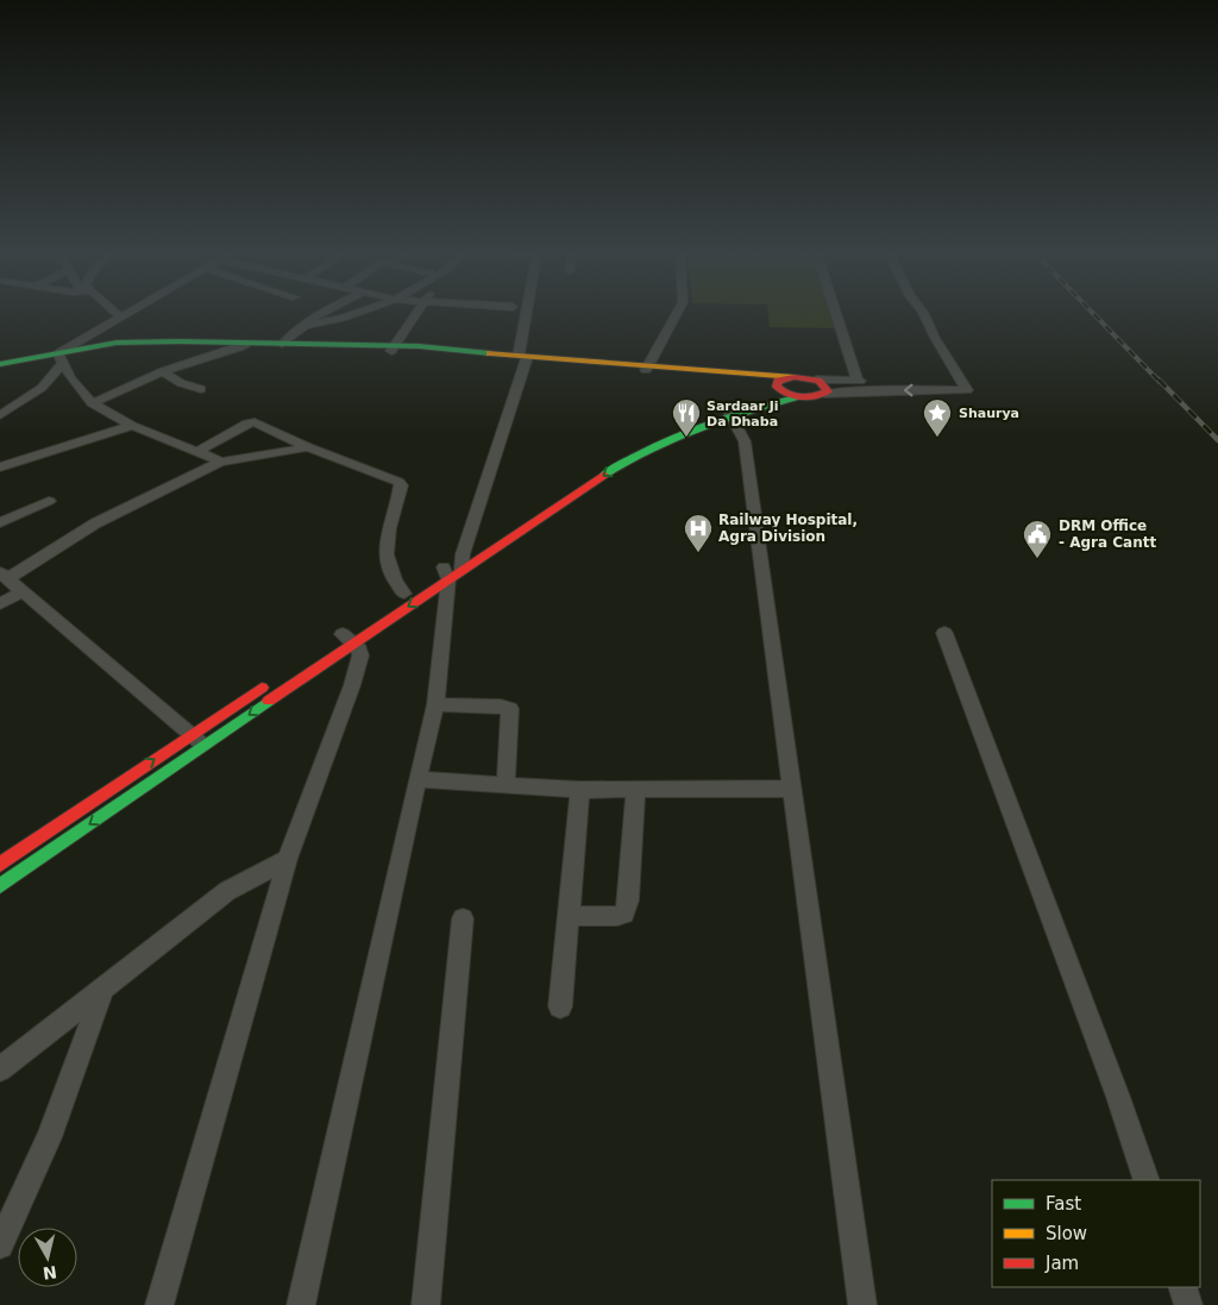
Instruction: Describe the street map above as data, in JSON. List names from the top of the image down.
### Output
{
  "places": {
    "restaurant": ["Sardaar Ji Da Dhaba"],
    "place": ["Shaurya"],
    "hospital": ["Railway Hospital, Agra Division"],
    "public building": ["DRM Office - Agra Cantt"]
  },
  "legend": ["Fast", "Slow", "Jam"],
  "north": "bottom"
}
